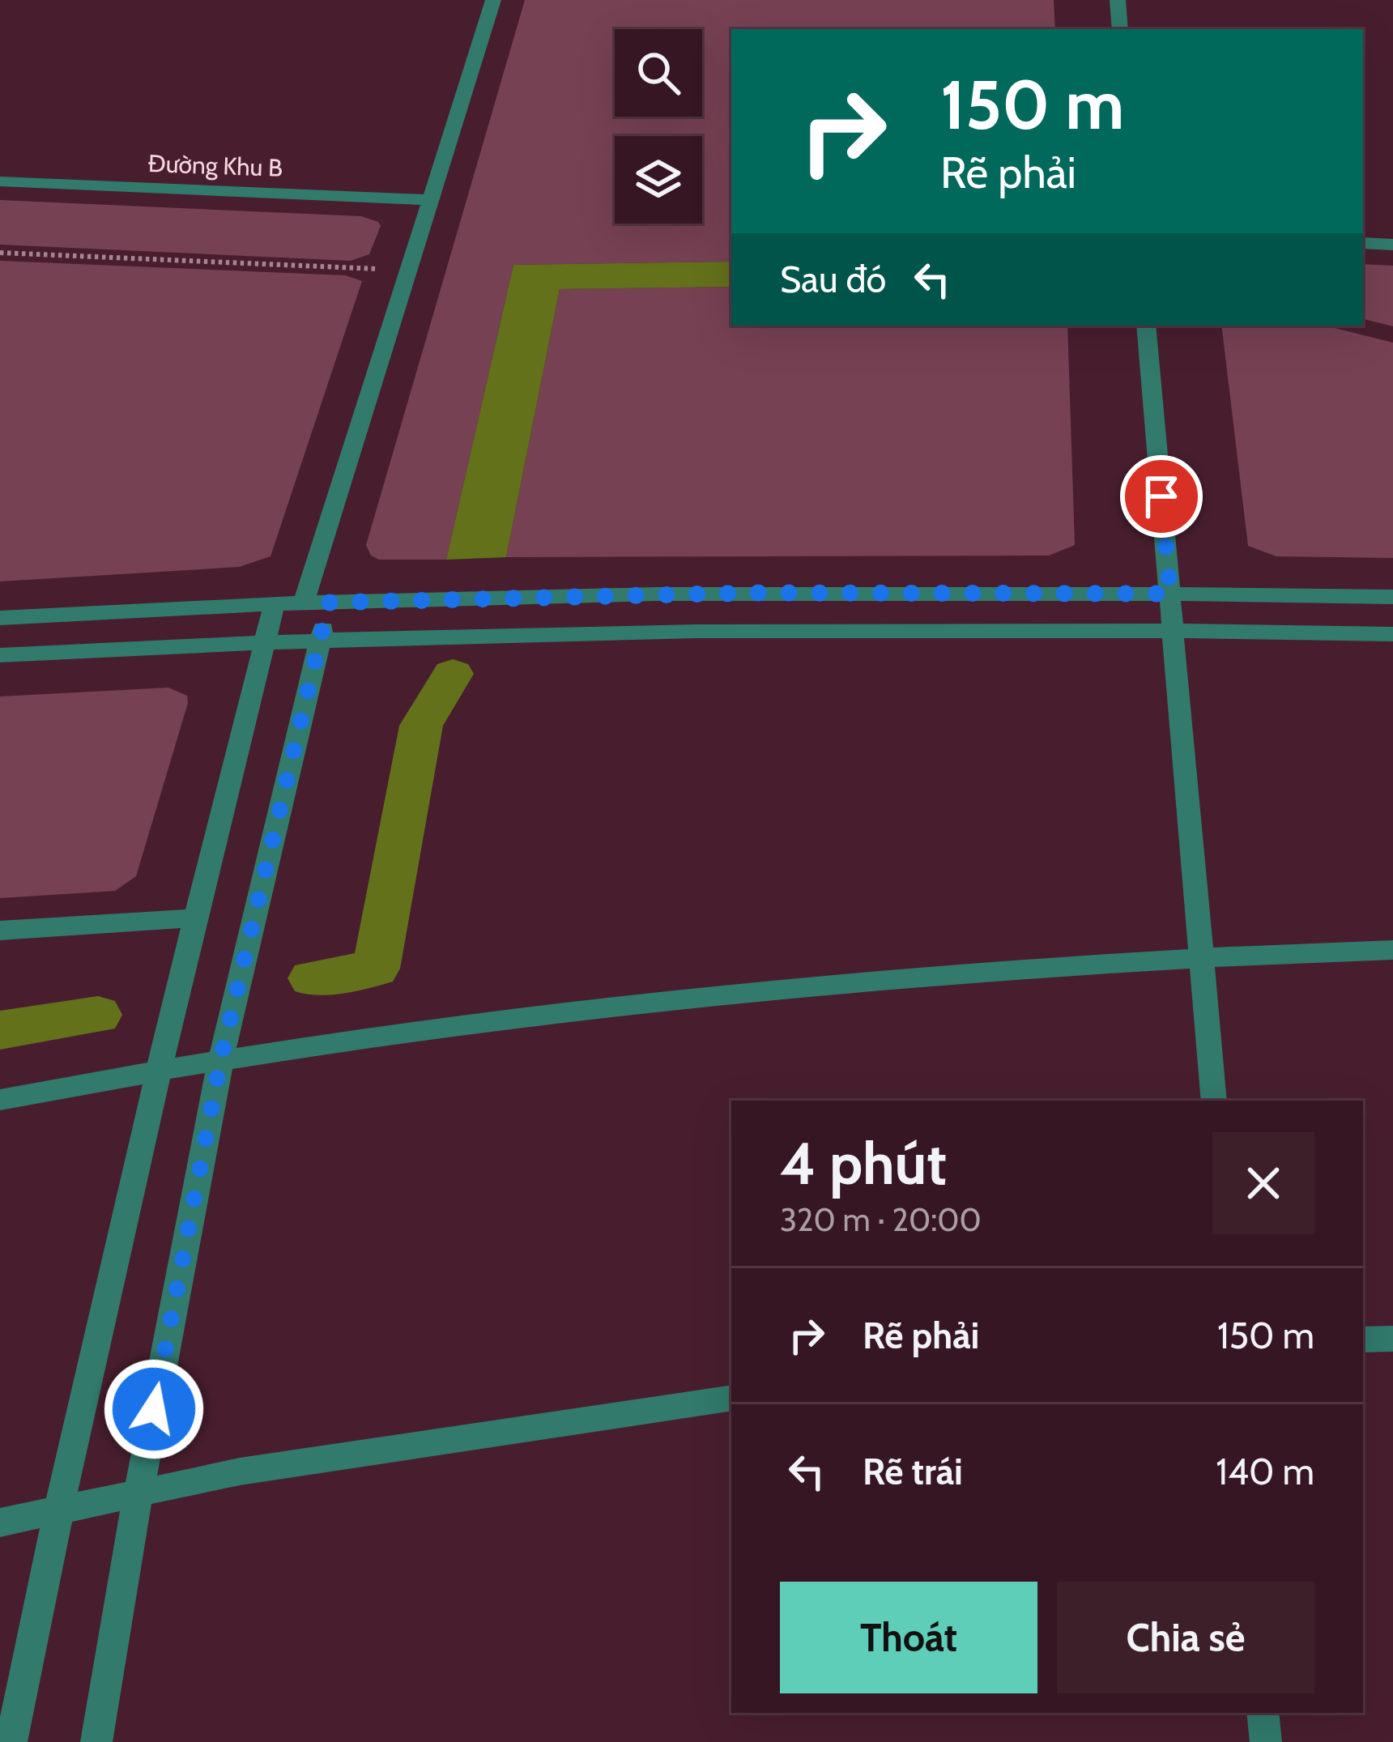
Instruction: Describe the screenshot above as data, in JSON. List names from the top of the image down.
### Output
{
  "streets": {
    "street": ["Đường Khu B"]
  },
  "page": {
    "turn": ["150 m", "Rẽ phải"],
    "then": "Sau đó",
    "heading": ["4 phút", "320 m · 20:00"],
    "list": [
      {
        "name": "Rẽ phải",
        "value": "150 m"
      },
      {
        "name": "Rẽ trái",
        "value": "140 m"
      }
    ],
    "buttons": ["Thoát", "Chia sẻ"]
  }
}
